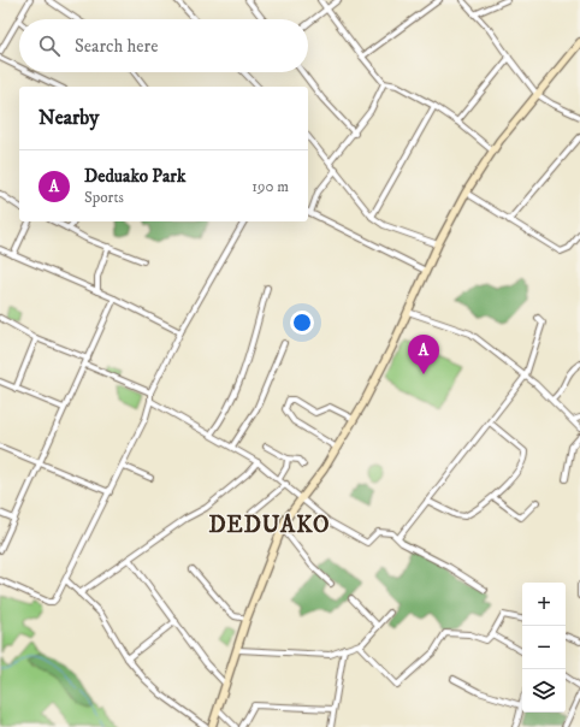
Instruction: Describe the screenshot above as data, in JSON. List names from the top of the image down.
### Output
{
  "districts": ["DEDUAKO"],
  "page": {
    "search": "Search here",
    "heading": "Nearby",
    "list": [
      {
        "mark": "A",
        "name": "Deduako Park",
        "note": "Sports",
        "value": "190 m"
      }
    ],
    "pins": "A",
    "map_buttons": ["+", "−"]
  }
}
